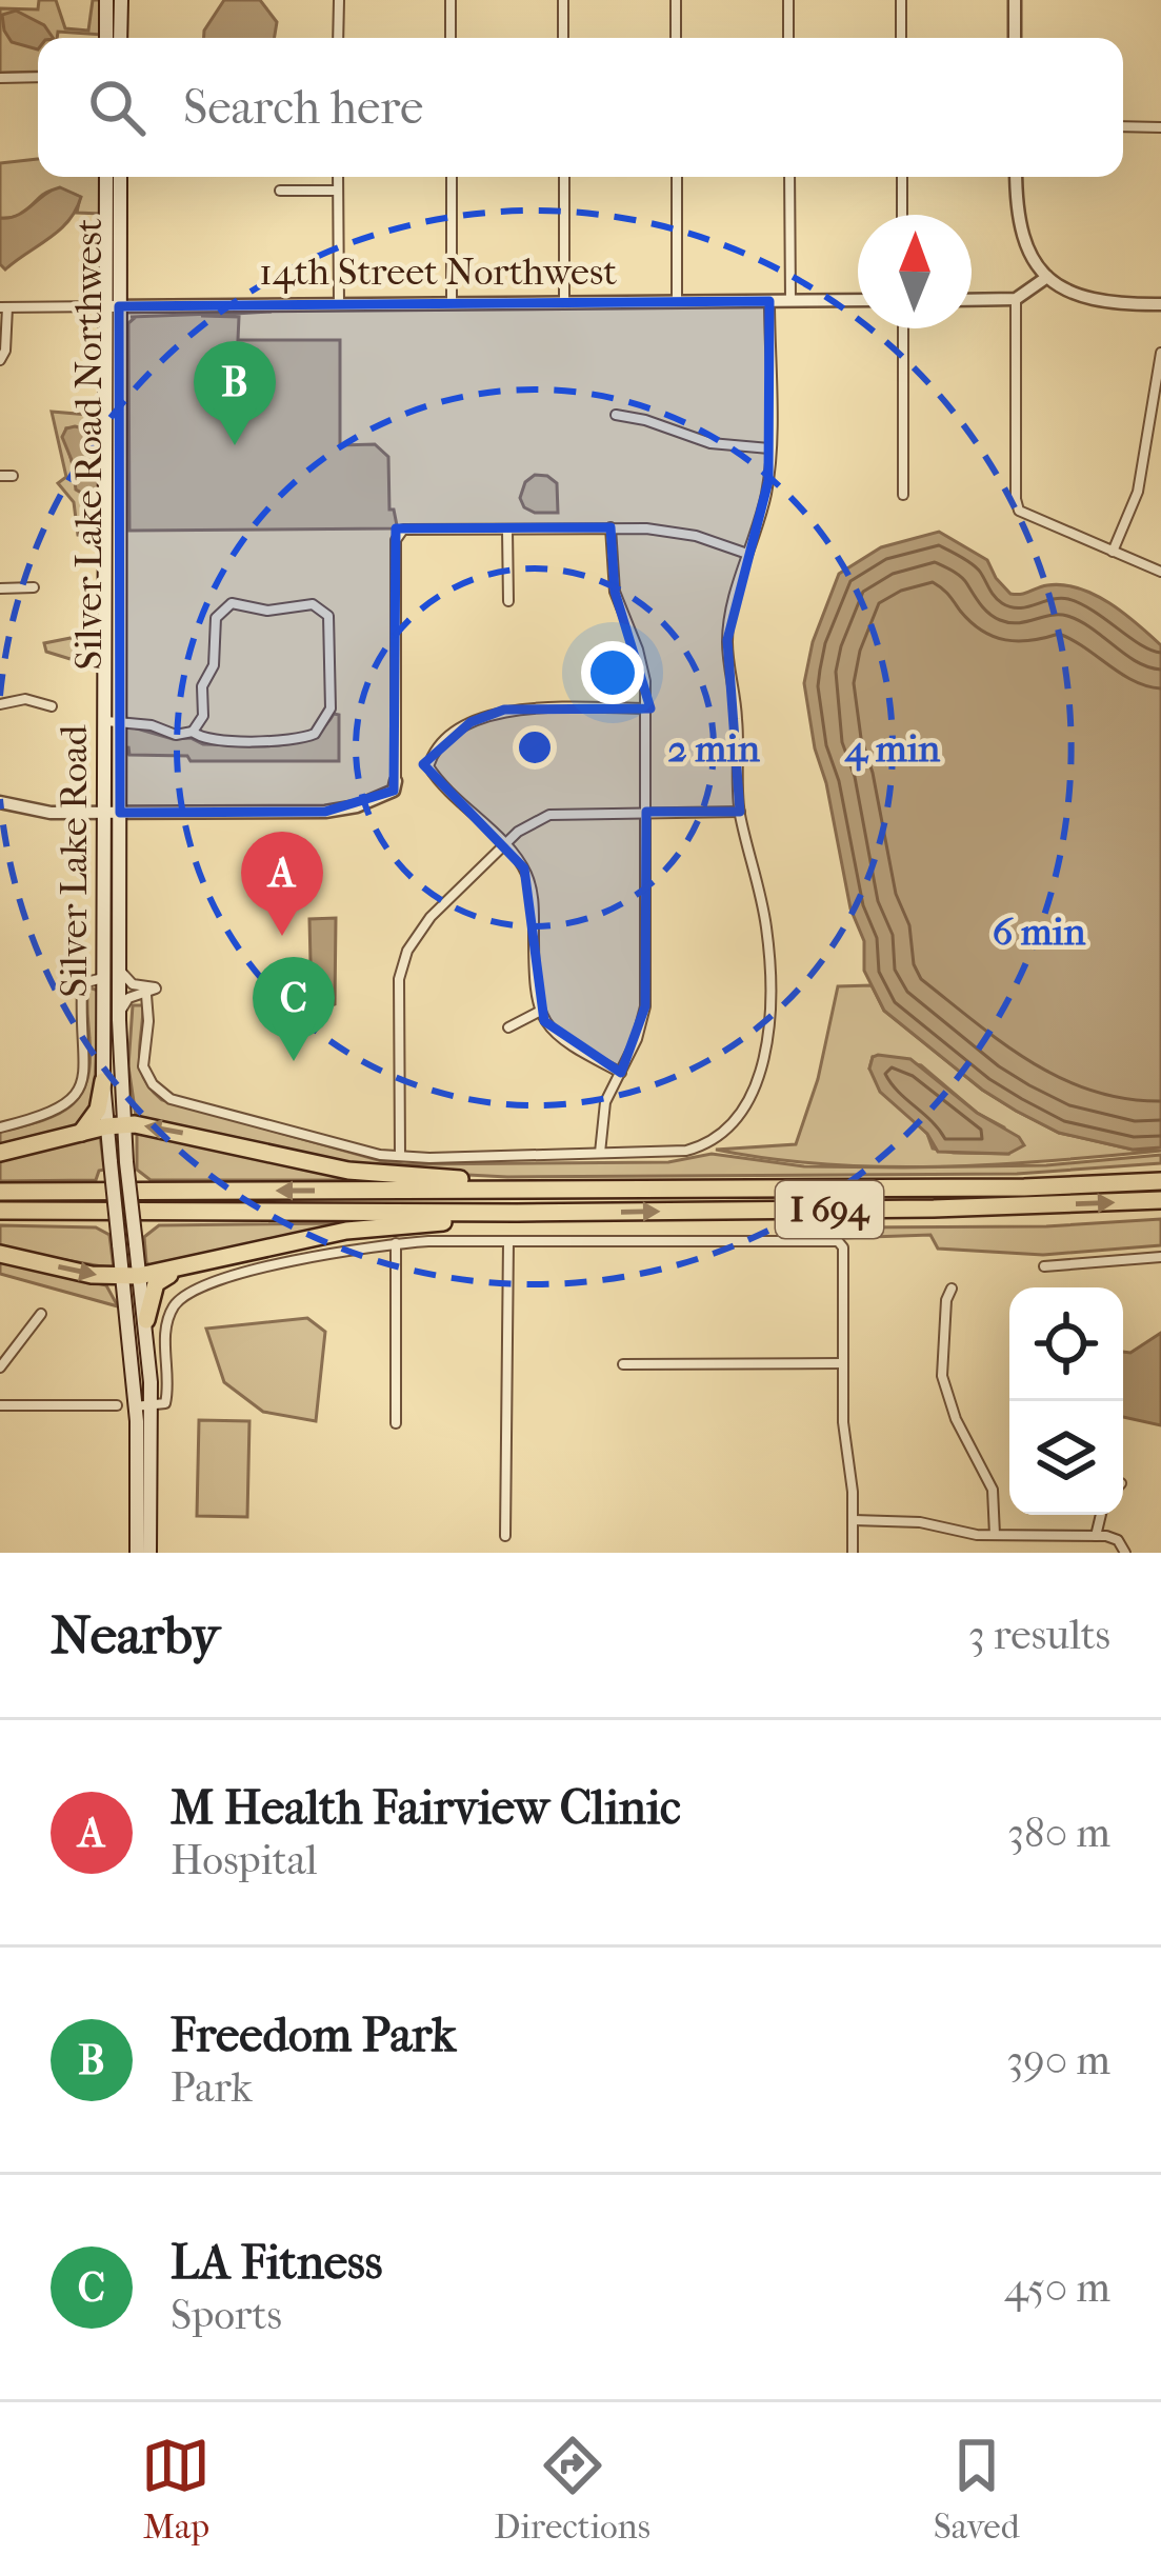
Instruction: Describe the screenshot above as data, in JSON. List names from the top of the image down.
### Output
{
  "streets": {
    "highway": ["I 694"],
    "main road": ["Silver Lake Road Northwest", "Silver Lake Road"],
    "street": ["14th Street Northwest"]
  },
  "crossings": [
    ["14th Street Northwest", "Silver Lake Road Northwest"],
    ["14th Street Northwest", "Silver Lake Road"],
    ["Silver Lake Road Northwest", "Silver Lake Road"]
  ],
  "north": "top",
  "page": {
    "search": "Search here",
    "pins": ["B", "A", "C"],
    "heading": ["Nearby", "3 results"],
    "list": [
      {
        "mark": "A",
        "name": "M Health Fairview Clinic",
        "note": "Hospital",
        "value": "380 m"
      },
      {
        "mark": "B",
        "name": "Freedom Park",
        "note": "Park",
        "value": "390 m"
      },
      {
        "mark": "C",
        "name": "LA Fitness",
        "note": "Sports",
        "value": "450 m"
      }
    ],
    "nav": ["Map", "Directions", "Saved"]
  },
  "rings": ["2 min", "4 min", "6 min"]
}
